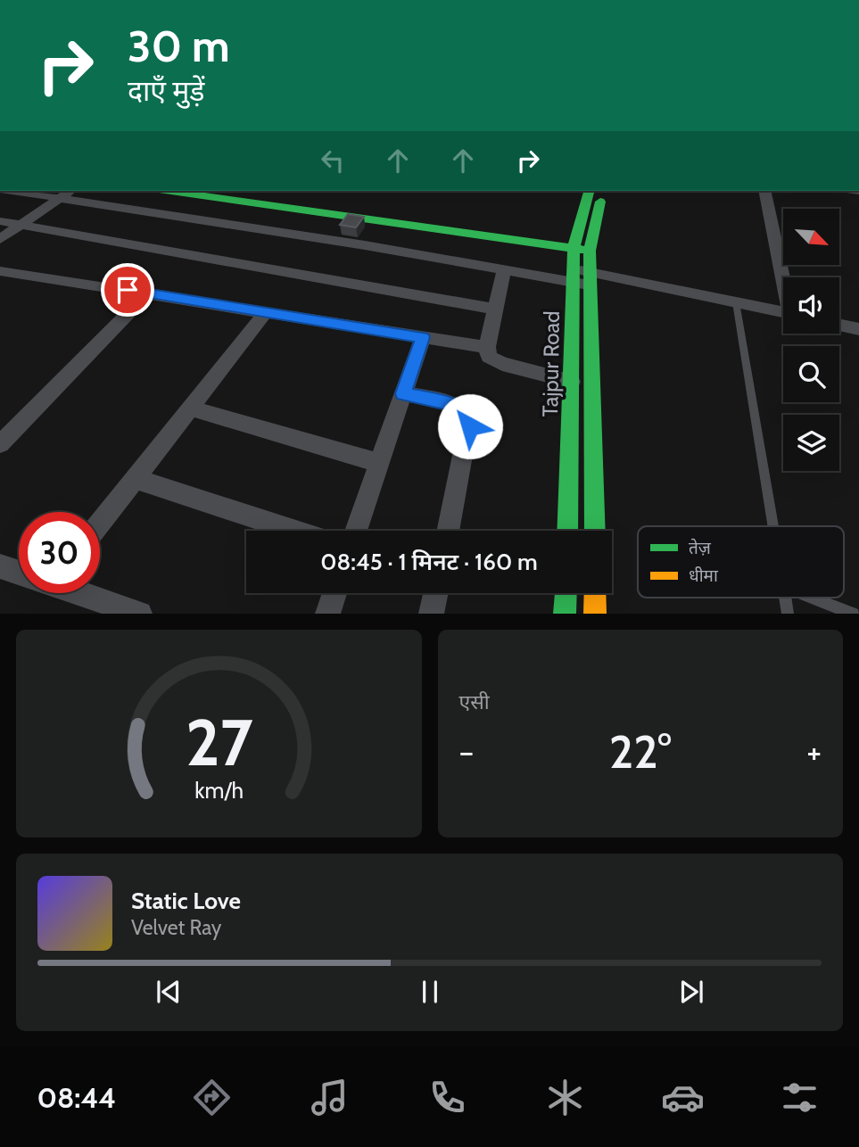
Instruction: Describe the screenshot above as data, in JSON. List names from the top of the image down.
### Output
{
  "streets": {
    "street": ["Tajpur Road"]
  },
  "legend": ["तेज़", "धीमा"],
  "north": "bottom right",
  "page": {
    "turn": ["30 m", "दाएँ मुड़ें"],
    "limit": "30",
    "trip": "08:45 · 1 मिनट · 160 m",
    "tile": "एसी",
    "heat": ["−", "22°", "+"],
    "song": ["Static Love", "Velvet Ray"],
    "tabs": "08:44",
    "gauge": ["27", "km/h"]
  }
}
